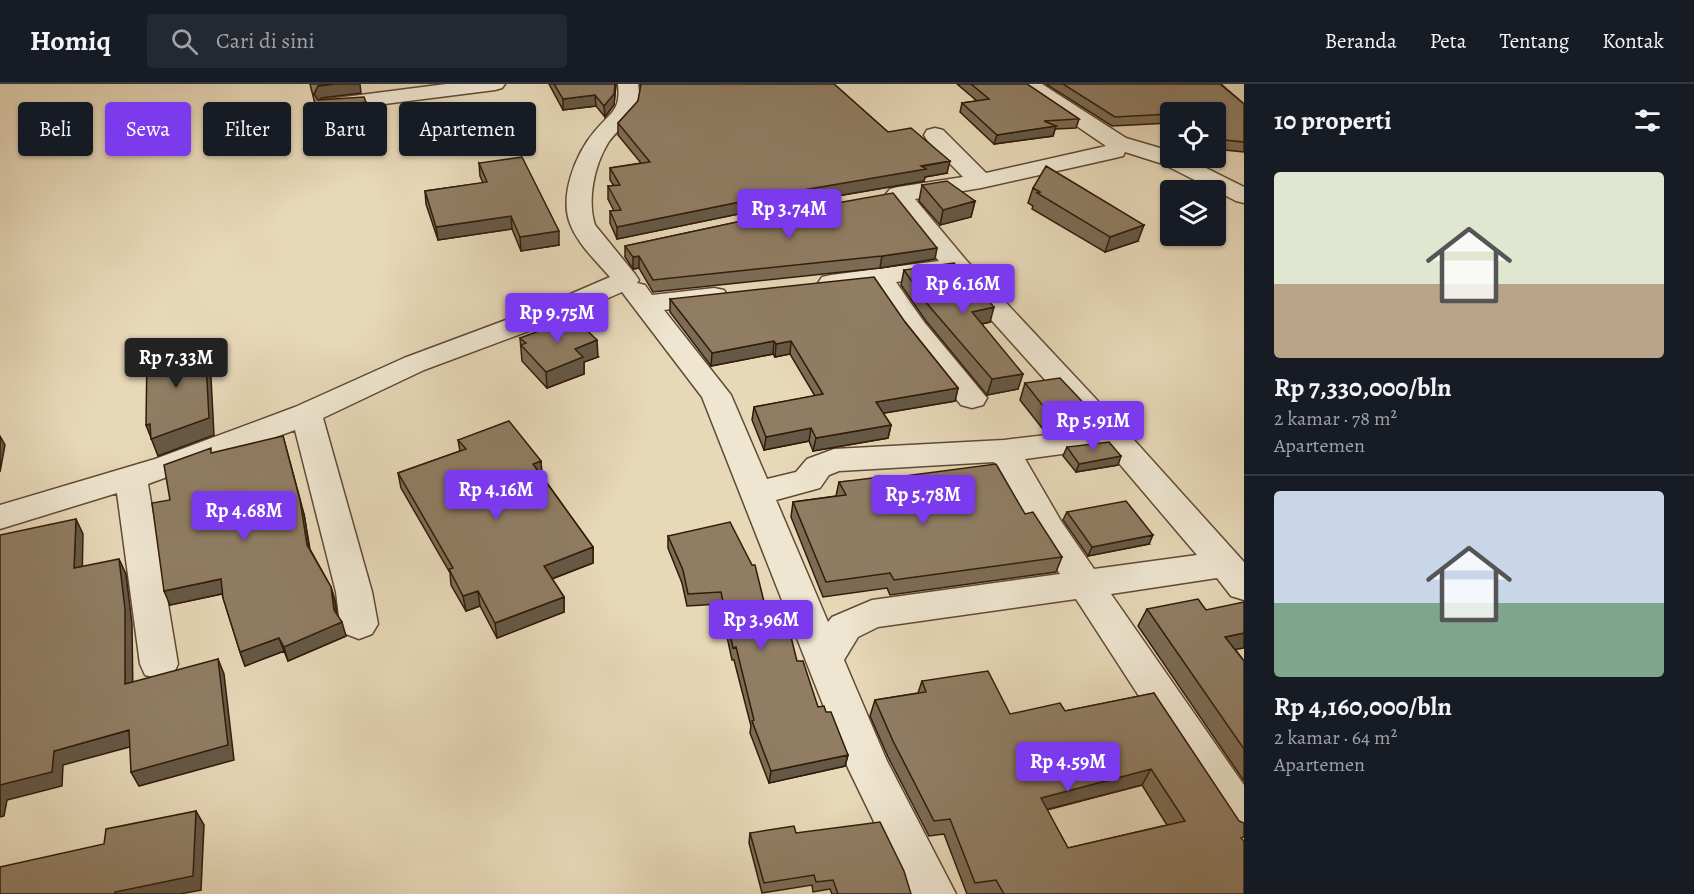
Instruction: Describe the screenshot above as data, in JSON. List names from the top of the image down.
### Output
{
  "page": {
    "header": "Homiq",
    "search": "Cari di sini",
    "nav": [
      "Beranda",
      "Peta",
      "Tentang",
      "Kontak"
    ],
    "heading": "10 properti",
    "chip": [
      "Beli",
      "Sewa",
      "Filter",
      "Baru",
      "Apartemen"
    ],
    "list": [
      {
        "name": "Rp 7,330,000/bln",
        "note": "2 kamar · 78 m² · Apartemen"
      },
      {
        "name": "Rp 4,160,000/bln",
        "note": "2 kamar · 64 m² · Apartemen"
      }
    ],
    "price": [
      "Rp 3.74M",
      "Rp 6.16M",
      "Rp 9.75M",
      "Rp 7.33M",
      "Rp 5.91M",
      "Rp 4.16M",
      "Rp 5.78M",
      "Rp 4.68M",
      "Rp 3.96M",
      "Rp 4.59M"
    ]
  }
}
